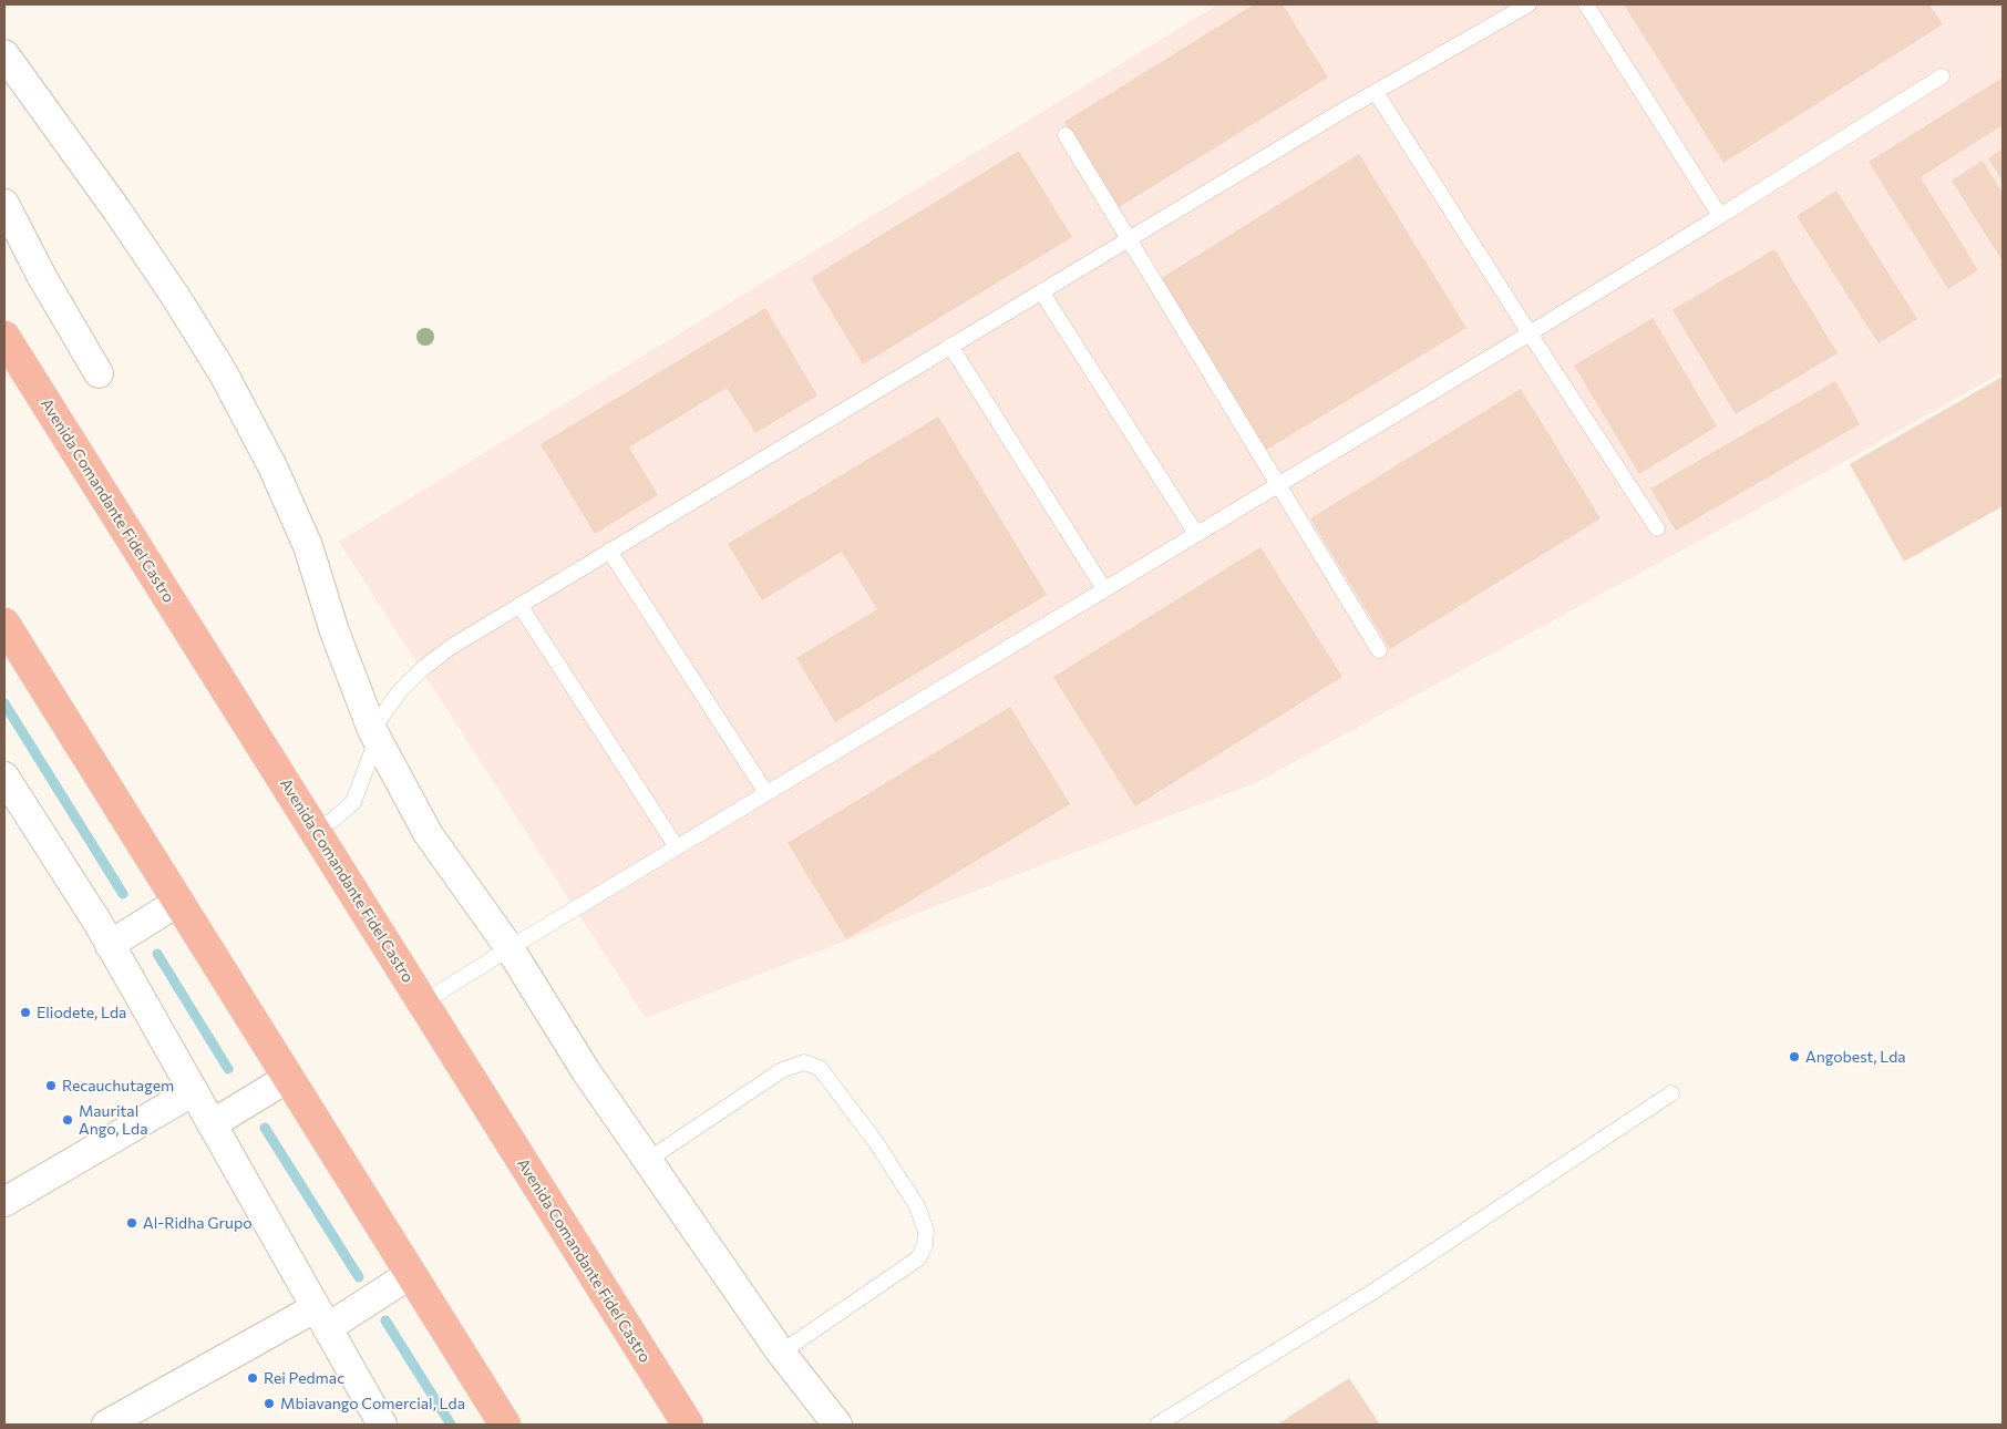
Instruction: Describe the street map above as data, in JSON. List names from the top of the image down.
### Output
{
  "streets": {
    "highway": ["Avenida Comandante Fidel Castro"]
  },
  "places": [
    "Eliodete, Lda",
    "Angobest, Lda",
    "Recauchutagem",
    "Maurital Ango, Lda",
    "Al-Ridha Grupo",
    "Rei Pedmac",
    "Mbiavango Comercial, Lda"
  ]
}
